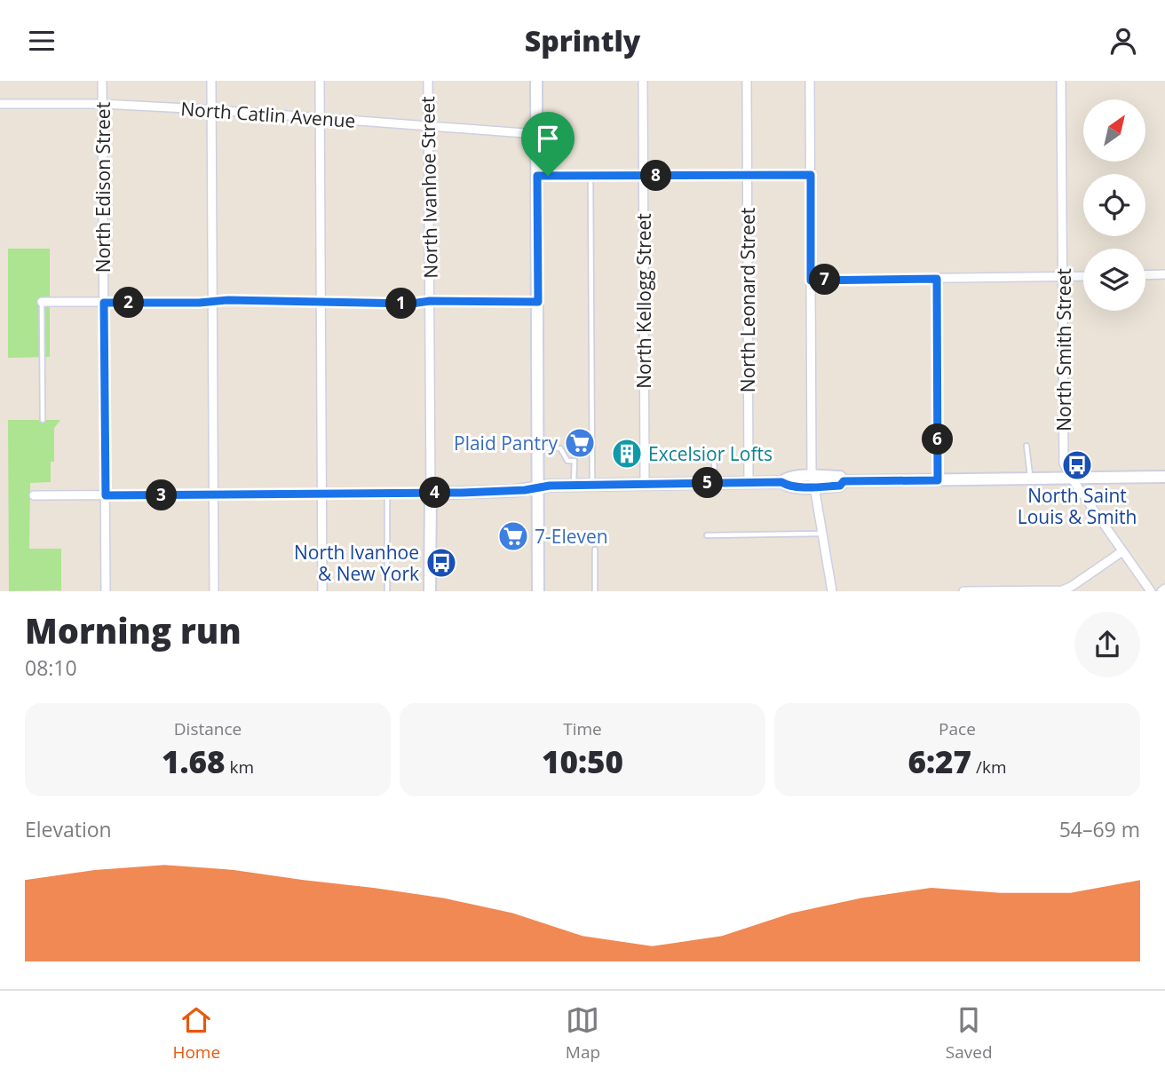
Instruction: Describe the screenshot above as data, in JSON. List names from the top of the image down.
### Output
{
  "streets": {
    "main road": ["North Ivanhoe Street"],
    "street": [
      "North Catlin Avenue",
      "North Edison Street",
      "North Leonard Street",
      "North Kellogg Street",
      "North Smith Street"
    ]
  },
  "crossings": [
    ["North Catlin Avenue", "North Edison Street"],
    ["North Catlin Avenue", "North Ivanhoe Street"]
  ],
  "places": {
    "supermarket": ["Plaid Pantry", "7-Eleven"],
    "building": ["Excelsior Lofts"],
    "bus stop": ["North Saint Louis & Smith", "North Ivanhoe & New York"]
  },
  "north": "top right",
  "page": {
    "header": "Sprintly",
    "pins": [
      "8",
      "7",
      "2",
      "1",
      "6",
      "5",
      "4",
      "3"
    ],
    "heading": ["Morning run", "08:10"],
    "stats": [
      ["Distance", "1.68 km"],
      ["Time", "10:50"],
      ["Pace", "6:27 /km"]
    ],
    "chart": ["Elevation", "54–69 m"],
    "tabs": ["Home", "Map", "Saved"]
  }
}
